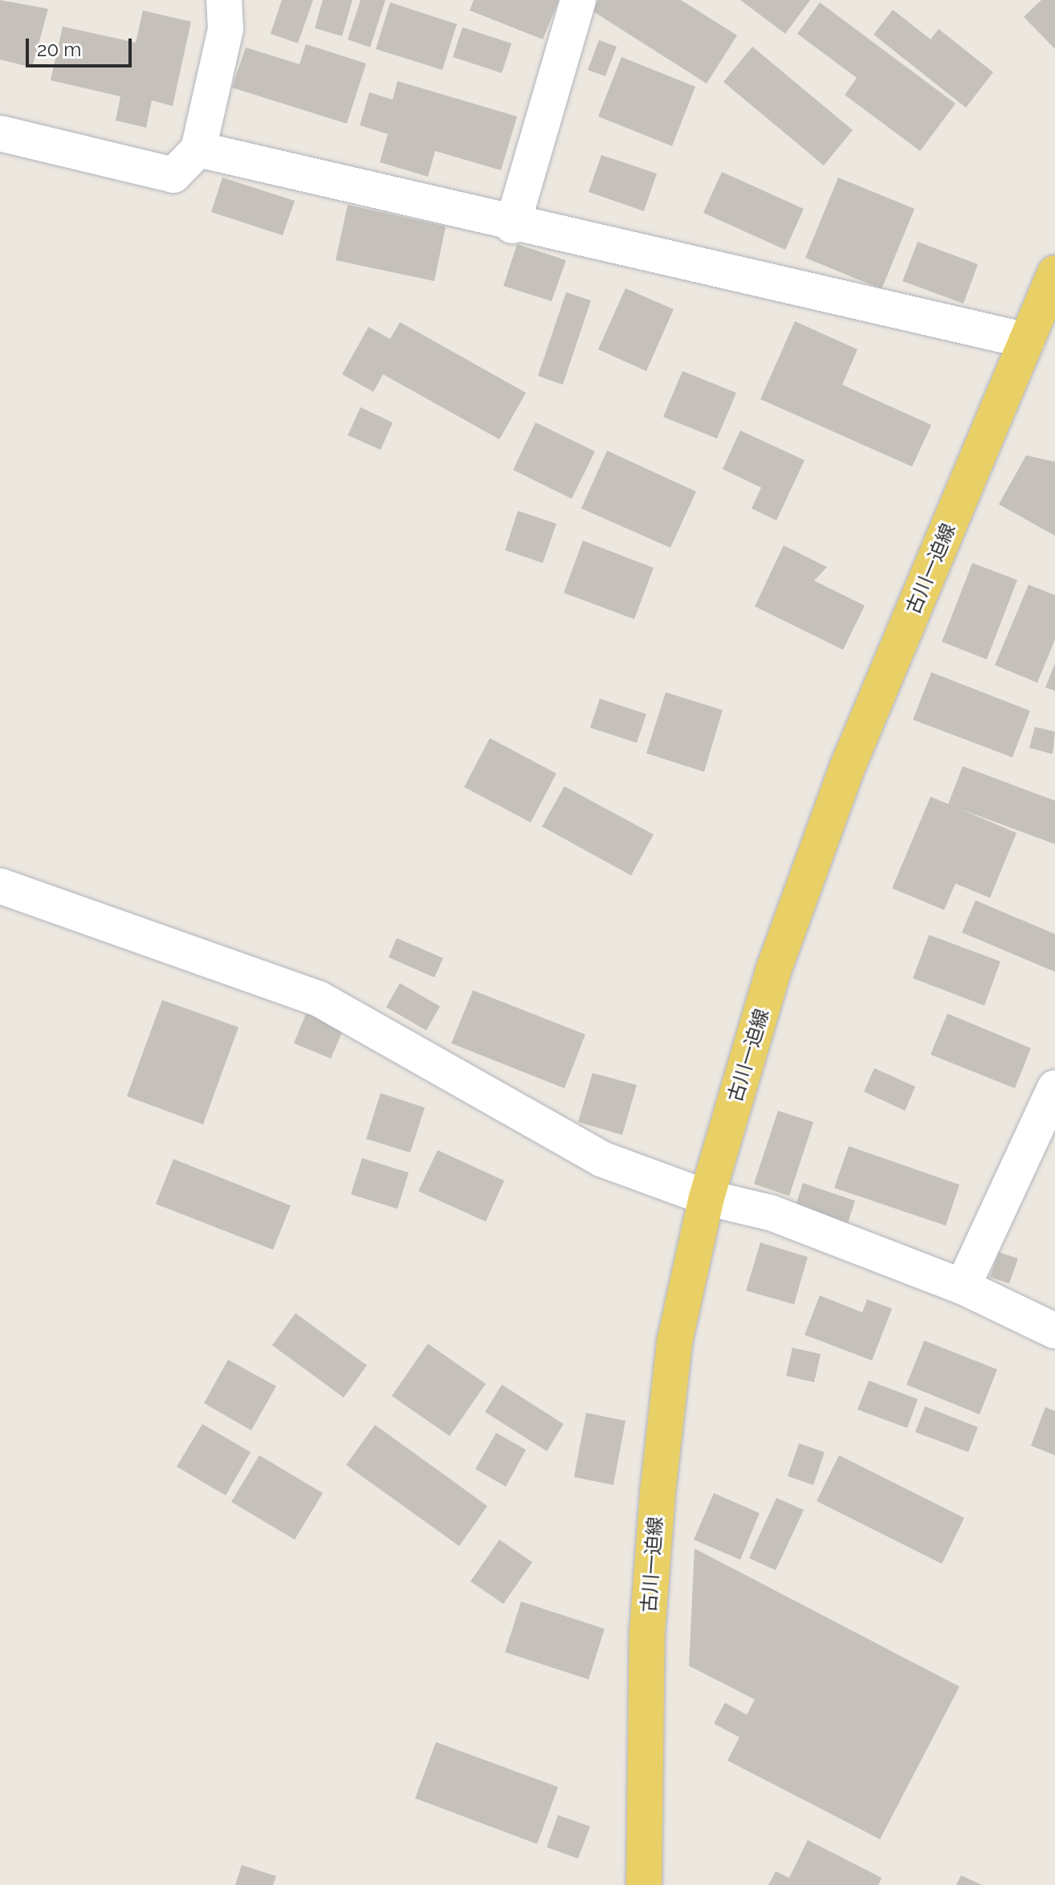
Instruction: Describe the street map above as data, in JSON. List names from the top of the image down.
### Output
{
  "streets": {
    "main road": ["古川一迫線"]
  },
  "scale_bar": "20 m"
}
